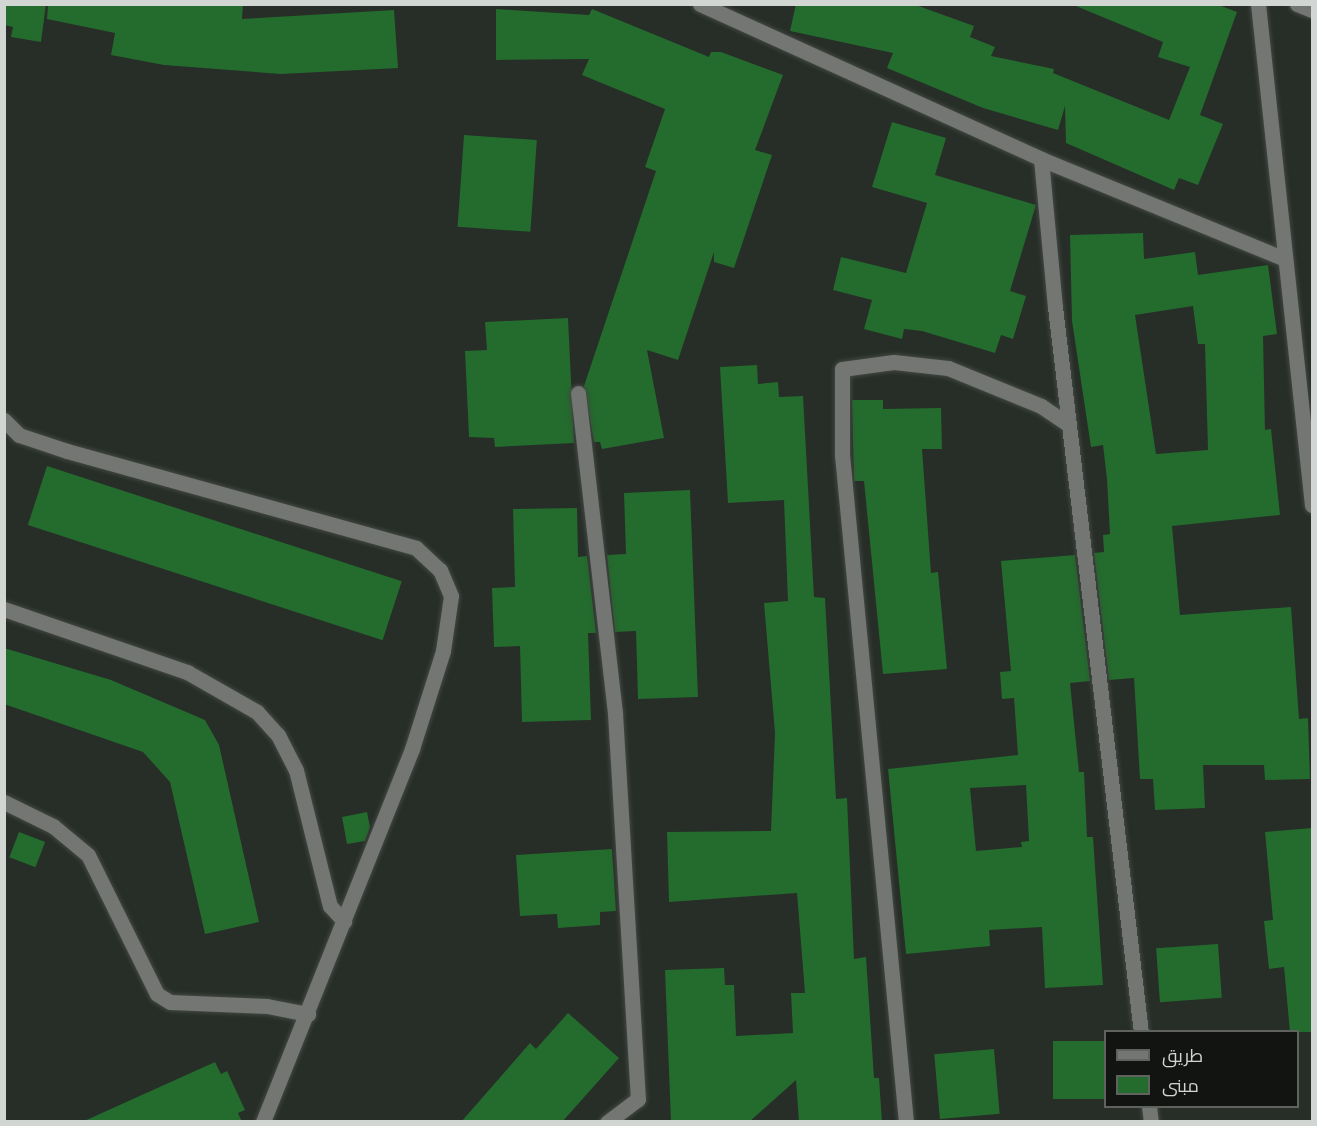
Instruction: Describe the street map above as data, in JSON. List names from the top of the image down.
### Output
{
  "legend": ["طريق", "مبنى"]
}
